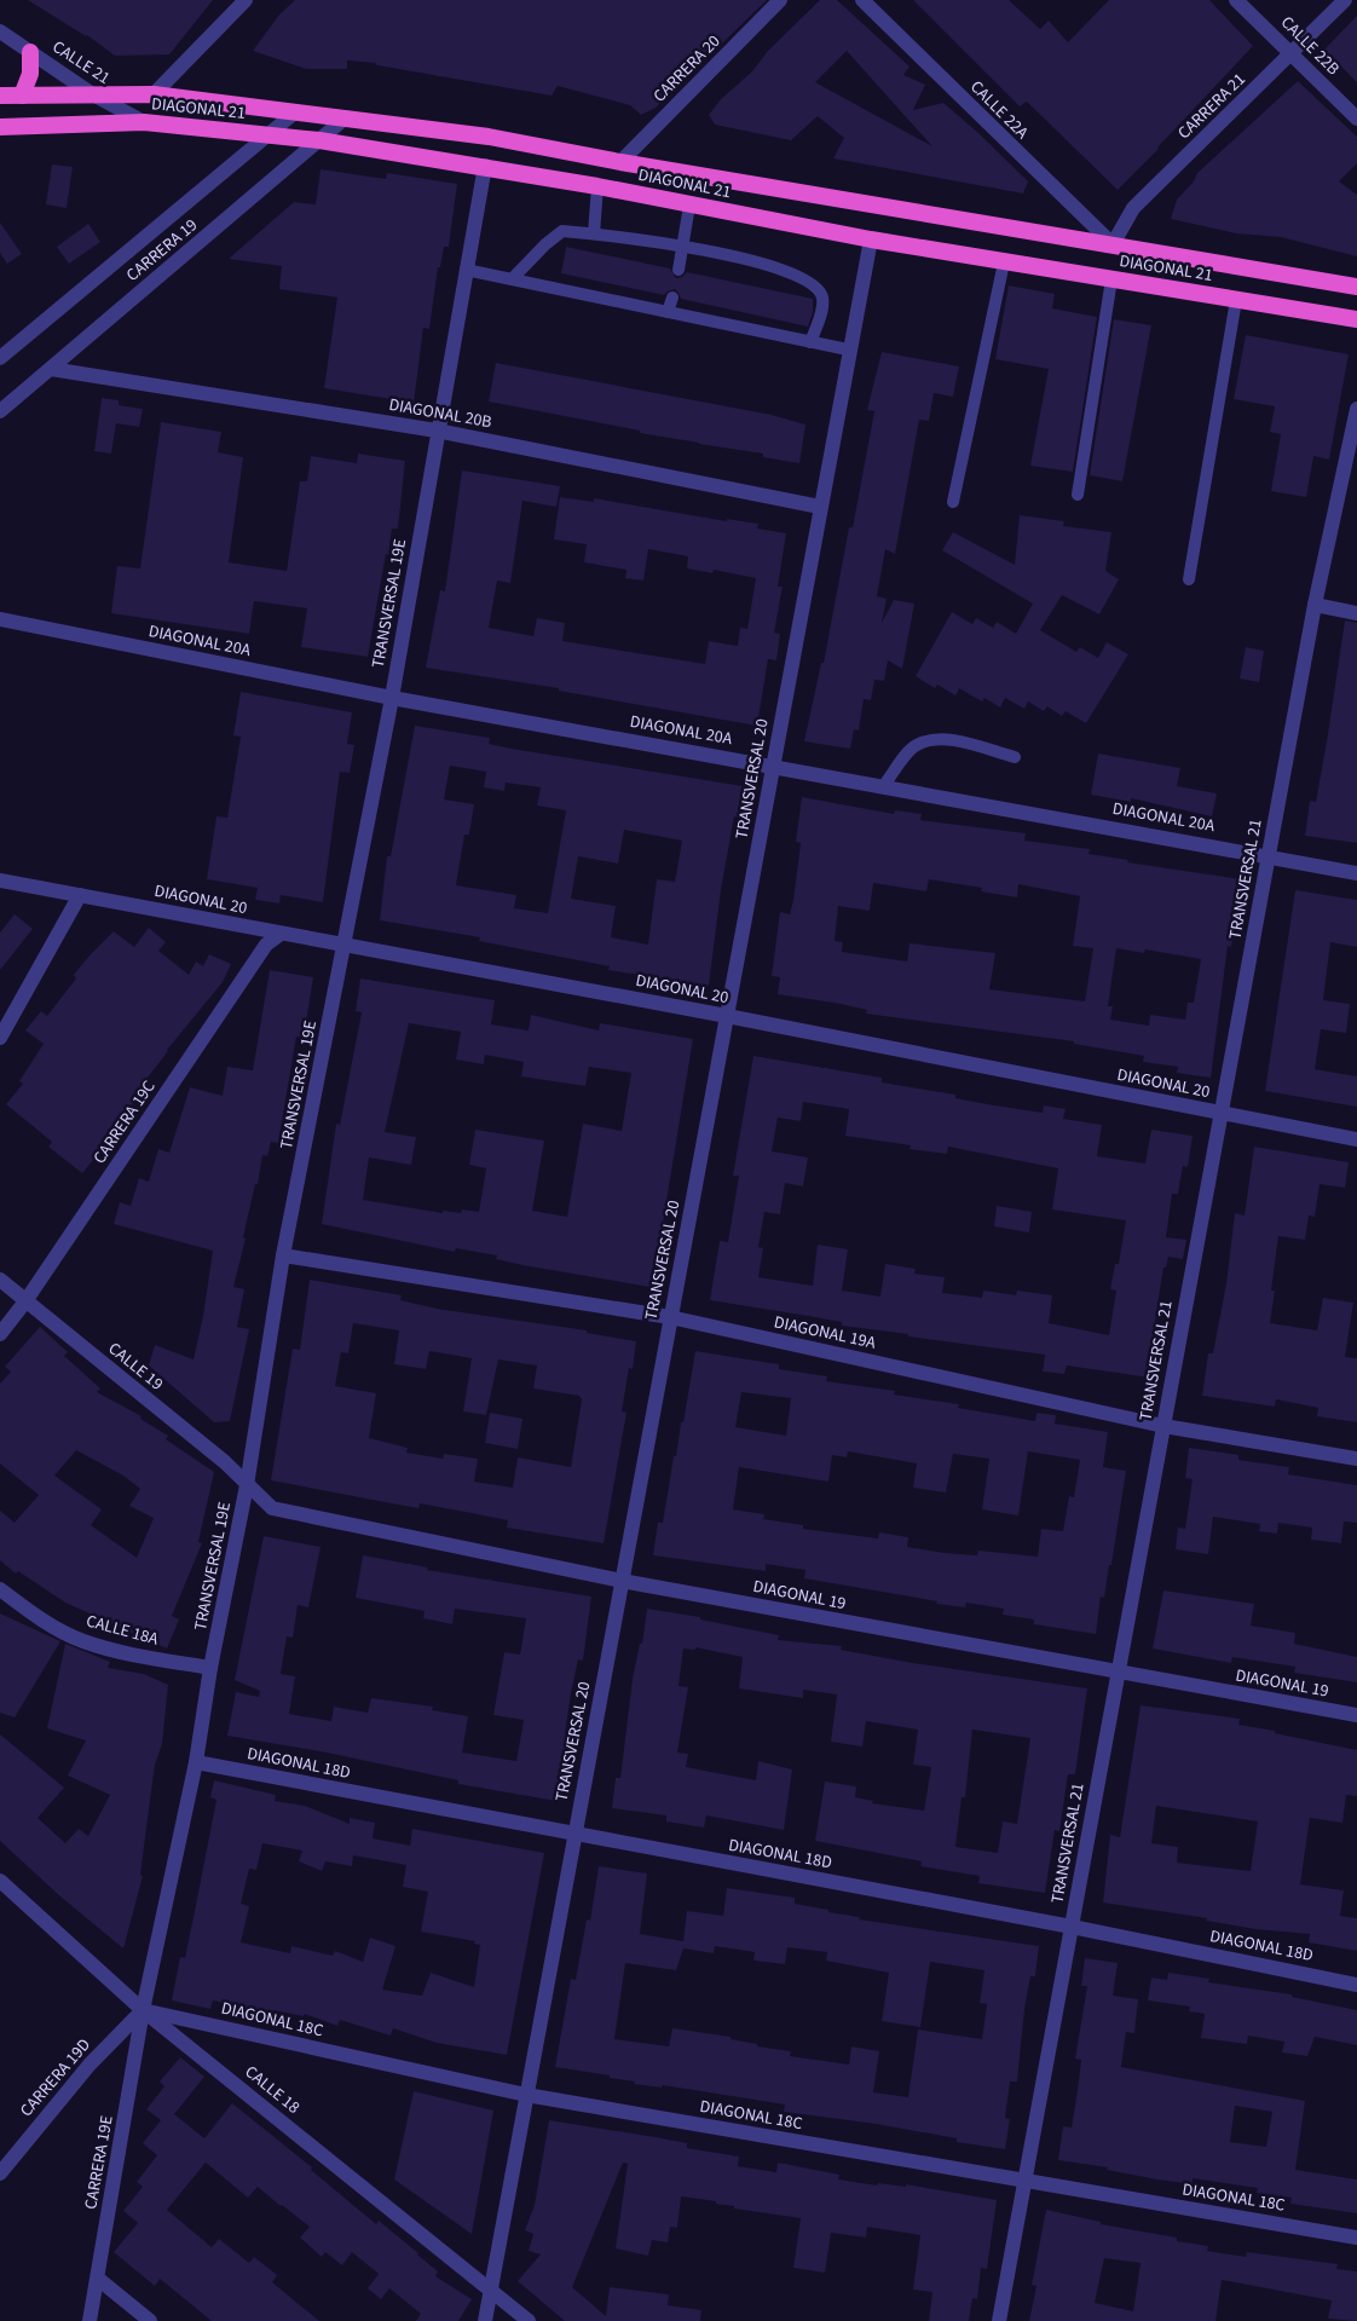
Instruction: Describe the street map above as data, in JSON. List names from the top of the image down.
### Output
{
  "streets": {
    "highway": ["DIAGONAL 21"],
    "street": [
      "CALLE 22B",
      "CALLE 21",
      "CARRERA 20",
      "CARRERA 21",
      "CALLE 22A",
      "CARRERA 19",
      "DIAGONAL 20B",
      "TRANSVERSAL 19E",
      "DIAGONAL 20A",
      "TRANSVERSAL 20",
      "TRANSVERSAL 21",
      "DIAGONAL 20",
      "CARRERA 19C",
      "DIAGONAL 19A",
      "CALLE 19",
      "DIAGONAL 19",
      "CALLE 18A",
      "DIAGONAL 18D",
      "DIAGONAL 18C",
      "CARRERA 19D",
      "CALLE 18",
      "CARRERA 19E"
    ]
  },
  "crossings": [
    ["CALLE 22B", "CARRERA 21"],
    ["CALLE 21", "DIAGONAL 21"],
    ["CARRERA 20", "DIAGONAL 21"],
    ["CARRERA 21", "DIAGONAL 21"],
    ["CARRERA 21", "CALLE 22A"],
    ["DIAGONAL 21", "CALLE 22A"],
    ["DIAGONAL 21", "CARRERA 19"],
    ["DIAGONAL 21", "TRANSVERSAL 19E"],
    ["DIAGONAL 21", "TRANSVERSAL 20"],
    ["CARRERA 19", "DIAGONAL 20B"],
    ["DIAGONAL 20B", "TRANSVERSAL 19E"],
    ["DIAGONAL 20B", "TRANSVERSAL 20"],
    ["TRANSVERSAL 19E", "DIAGONAL 20A"],
    ["TRANSVERSAL 19E", "DIAGONAL 20"],
    ["TRANSVERSAL 19E", "DIAGONAL 19A"],
    ["TRANSVERSAL 19E", "CALLE 19"],
    ["TRANSVERSAL 19E", "DIAGONAL 19"],
    ["TRANSVERSAL 19E", "CALLE 18A"],
    ["TRANSVERSAL 19E", "DIAGONAL 18D"],
    ["TRANSVERSAL 19E", "DIAGONAL 18C"],
    ["TRANSVERSAL 19E", "CARRERA 19D"],
    ["TRANSVERSAL 19E", "CALLE 18"],
    ["TRANSVERSAL 19E", "CARRERA 19E"],
    ["DIAGONAL 20A", "TRANSVERSAL 20"],
    ["DIAGONAL 20A", "TRANSVERSAL 21"],
    ["TRANSVERSAL 20", "DIAGONAL 20"],
    ["TRANSVERSAL 20", "DIAGONAL 19A"],
    ["TRANSVERSAL 20", "DIAGONAL 19"],
    ["TRANSVERSAL 20", "DIAGONAL 18D"],
    ["TRANSVERSAL 20", "DIAGONAL 18C"],
    ["TRANSVERSAL 20", "CALLE 18"],
    ["TRANSVERSAL 21", "DIAGONAL 20"],
    ["TRANSVERSAL 21", "DIAGONAL 19A"],
    ["TRANSVERSAL 21", "DIAGONAL 19"],
    ["TRANSVERSAL 21", "DIAGONAL 18D"],
    ["TRANSVERSAL 21", "DIAGONAL 18C"],
    ["DIAGONAL 20", "CARRERA 19C"],
    ["CARRERA 19C", "CALLE 19"],
    ["CALLE 19", "DIAGONAL 19"],
    ["DIAGONAL 18C", "CARRERA 19D"],
    ["DIAGONAL 18C", "CALLE 18"],
    ["DIAGONAL 18C", "CARRERA 19E"],
    ["CARRERA 19D", "CALLE 18"],
    ["CARRERA 19D", "CARRERA 19E"],
    ["CALLE 18", "CARRERA 19E"]
  ]
}
